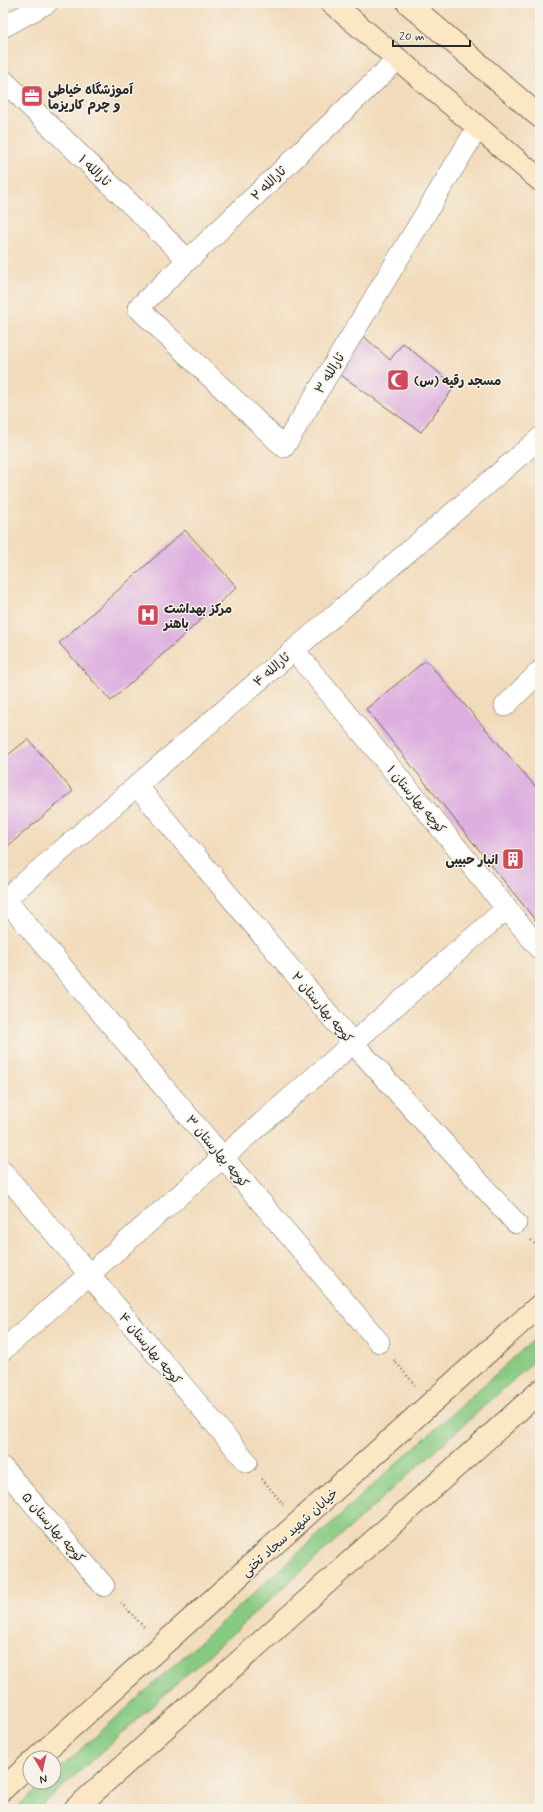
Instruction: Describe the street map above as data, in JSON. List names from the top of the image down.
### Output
{
  "streets": {
    "main road": ["خیابان شهید سجاد تختی"],
    "street": [
      "ثارالله ۱",
      "ثارالله ۲",
      "ثارالله ۳",
      "ثارالله ۴",
      "کوچه بهارستان ۱",
      "کوچه بهارستان ۲",
      "کوچه بهارستان ۳",
      "کوچه بهارستان ۴",
      "کوچه بهارستان ۵"
    ]
  },
  "crossings": [
    ["ثارالله ۱", "ثارالله ۲"],
    ["ثارالله ۲", "ثارالله ۳"],
    ["ثارالله ۴", "کوچه بهارستان ۱"],
    ["ثارالله ۴", "کوچه بهارستان ۲"],
    ["ثارالله ۴", "کوچه بهارستان ۳"]
  ],
  "places": {
    "office": ["آموزشگاه خیاطی و چرم کاریزما"],
    "mosque": ["مسجد رقیه (س)"],
    "hospital": ["مرکز بهداشت باهنر"],
    "building": ["انبار حبیبی"]
  },
  "scale_bar": "20 m",
  "north": "bottom"
}
